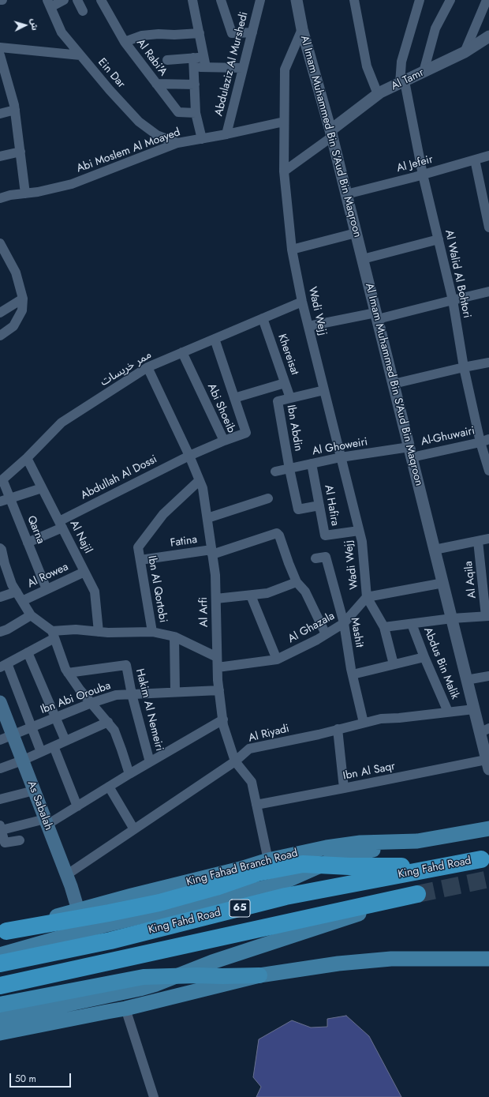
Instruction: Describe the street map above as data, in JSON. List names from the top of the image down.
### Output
{
  "streets": {
    "highway": ["King Fahd Road", "65"],
    "main road": ["As Sabalah", "King Fahad Branch Road"],
    "street": [
      "Al Rabi'A",
      "Abdulaziz Al Murshedi",
      "Ein Dar",
      "Al Tamr",
      "Al Imam Muhammed Bin S'Aud Bin Maqroon",
      "Abi Moslem Al Moayed",
      "Al Jefeir",
      "Al Walid Al Bohtori",
      "Wadi Wejj",
      "Khereisat",
      "ممر خريسات",
      "Abi Shoeib",
      "Ibn Abdin",
      "Al-Ghuwairi",
      "Al Ghoweiri",
      "Abdullah Al Dossi",
      "Al Hafira",
      "Qarna",
      "Al Najil",
      "Fatina",
      "Al Rowea",
      "Al Aqila",
      "Ibn Al Qortobi",
      "Al Arfi",
      "Al Ghazala",
      "Mashit",
      "Abdus Bin Malik",
      "Ibn Abi Orouba",
      "Hakim Al Nemeiri",
      "Al Riyadi",
      "Ibn Al Saqr"
    ]
  },
  "crossings": [
    ["Abdulaziz Al Murshedi", "Abi Moslem Al Moayed"],
    ["Ein Dar", "Abi Moslem Al Moayed"],
    ["Al Tamr", "Al Imam Muhammed Bin S'Aud Bin Maqroon"],
    ["Al Tamr", "Al Walid Al Bohtori"],
    ["Al Imam Muhammed Bin S'Aud Bin Maqroon", "Al Jefeir"],
    ["Al Imam Muhammed Bin S'Aud Bin Maqroon", "Wadi Wejj"],
    ["Al Imam Muhammed Bin S'Aud Bin Maqroon", "Al-Ghuwairi"],
    ["Al Imam Muhammed Bin S'Aud Bin Maqroon", "Al Ghoweiri"],
    ["Al Imam Muhammed Bin S'Aud Bin Maqroon", "Al Riyadi"],
    ["Al Imam Muhammed Bin S'Aud Bin Maqroon", "Ibn Al Saqr"],
    ["Abi Moslem Al Moayed", "Wadi Wejj"],
    ["Al Jefeir", "Al Walid Al Bohtori"],
    ["Al Walid Al Bohtori", "Al-Ghuwairi"],
    ["Wadi Wejj", "ممر خريسات"],
    ["Wadi Wejj", "Ibn Abdin"],
    ["Wadi Wejj", "Al Ghoweiri"],
    ["Wadi Wejj", "Al Hafira"],
    ["Wadi Wejj", "Al Ghazala"],
    ["Khereisat", "ممر خريسات"],
    ["Khereisat", "Ibn Abdin"],
    ["ممر خريسات", "Abi Shoeib"],
    ["ممر خريسات", "Qarna"],
    ["ممر خريسات", "Al Najil"],
    ["ممر خريسات", "Al Arfi"],
    ["Abi Shoeib", "Abdullah Al Dossi"],
    ["Abi Shoeib", "Al Arfi"],
    ["Ibn Abdin", "Al Ghoweiri"],
    ["Al-Ghuwairi", "Al Ghoweiri"],
    ["Al Ghoweiri", "Al Hafira"],
    ["Abdullah Al Dossi", "Qarna"],
    ["Abdullah Al Dossi", "Al Najil"],
    ["Abdullah Al Dossi", "Al Arfi"],
    ["Qarna", "Al Rowea"],
    ["Al Najil", "Al Rowea"],
    ["Fatina", "Ibn Al Qortobi"],
    ["Fatina", "Al Arfi"],
    ["Ibn Al Qortobi", "Al Arfi"],
    ["Al Arfi", "Al Ghazala"],
    ["Al Arfi", "Ibn Abi Orouba"],
    ["Al Arfi", "Al Riyadi"],
    ["Al Arfi", "Ibn Al Saqr"],
    ["Al Arfi", "King Fahad Branch Road"],
    ["Al Ghazala", "Mashit"],
    ["Mashit", "Al Riyadi"],
    ["Abdus Bin Malik", "Al Riyadi"],
    ["Ibn Abi Orouba", "Hakim Al Nemeiri"],
    ["Ibn Abi Orouba", "As Sabalah"],
    ["Al Riyadi", "As Sabalah"],
    ["As Sabalah", "King Fahad Branch Road"],
    ["King Fahad Branch Road", "King Fahd Road"]
  ],
  "scale_bar": "50 m",
  "north": "right"
}
